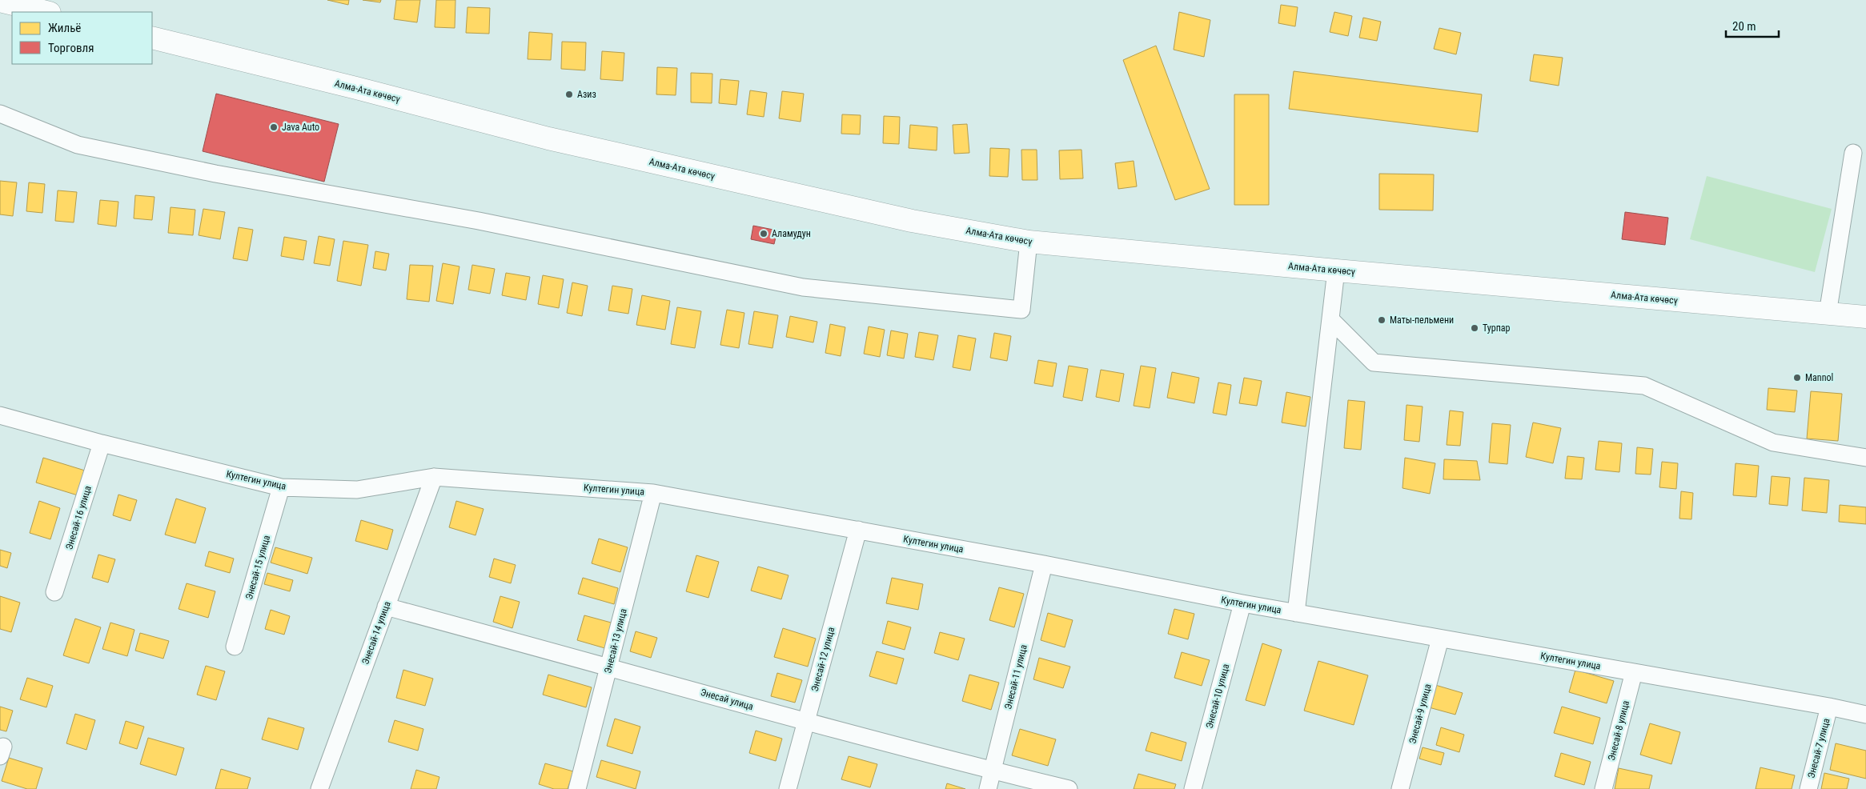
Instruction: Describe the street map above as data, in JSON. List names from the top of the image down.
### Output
{
  "streets": {
    "main road": ["Алма-Ата көчөсү"],
    "street": [
      "Култегин улица",
      "Энесай-16 улица",
      "Энесай-15 улица",
      "Энесай-14 улица",
      "Энесай-13 улица",
      "Энесай-12 улица",
      "Энесай-11 улица",
      "Энесай-10 улица",
      "Энесай улица",
      "Энесай-9 улица",
      "Энесай-8 улица",
      "Энесай-7 улица"
    ]
  },
  "crossings": [
    ["Култегин улица", "Энесай-16 улица"],
    ["Култегин улица", "Энесай-15 улица"],
    ["Култегин улица", "Энесай-14 улица"],
    ["Култегин улица", "Энесай-13 улица"],
    ["Култегин улица", "Энесай-12 улица"],
    ["Култегин улица", "Энесай-11 улица"],
    ["Култегин улица", "Энесай-10 улица"],
    ["Култегин улица", "Энесай-9 улица"],
    ["Култегин улица", "Энесай-8 улица"],
    ["Култегин улица", "Энесай-7 улица"],
    ["Энесай-14 улица", "Энесай улица"],
    ["Энесай-13 улица", "Энесай улица"],
    ["Энесай-12 улица", "Энесай улица"],
    ["Энесай-11 улица", "Энесай улица"]
  ],
  "places": [
    "Азиз",
    "Java Auto",
    "Аламудун",
    "Маты-пельмени",
    "Турпар",
    "Mannol"
  ],
  "legend": ["Жильё", "Торговля"],
  "scale_bar": "20 m"
}
